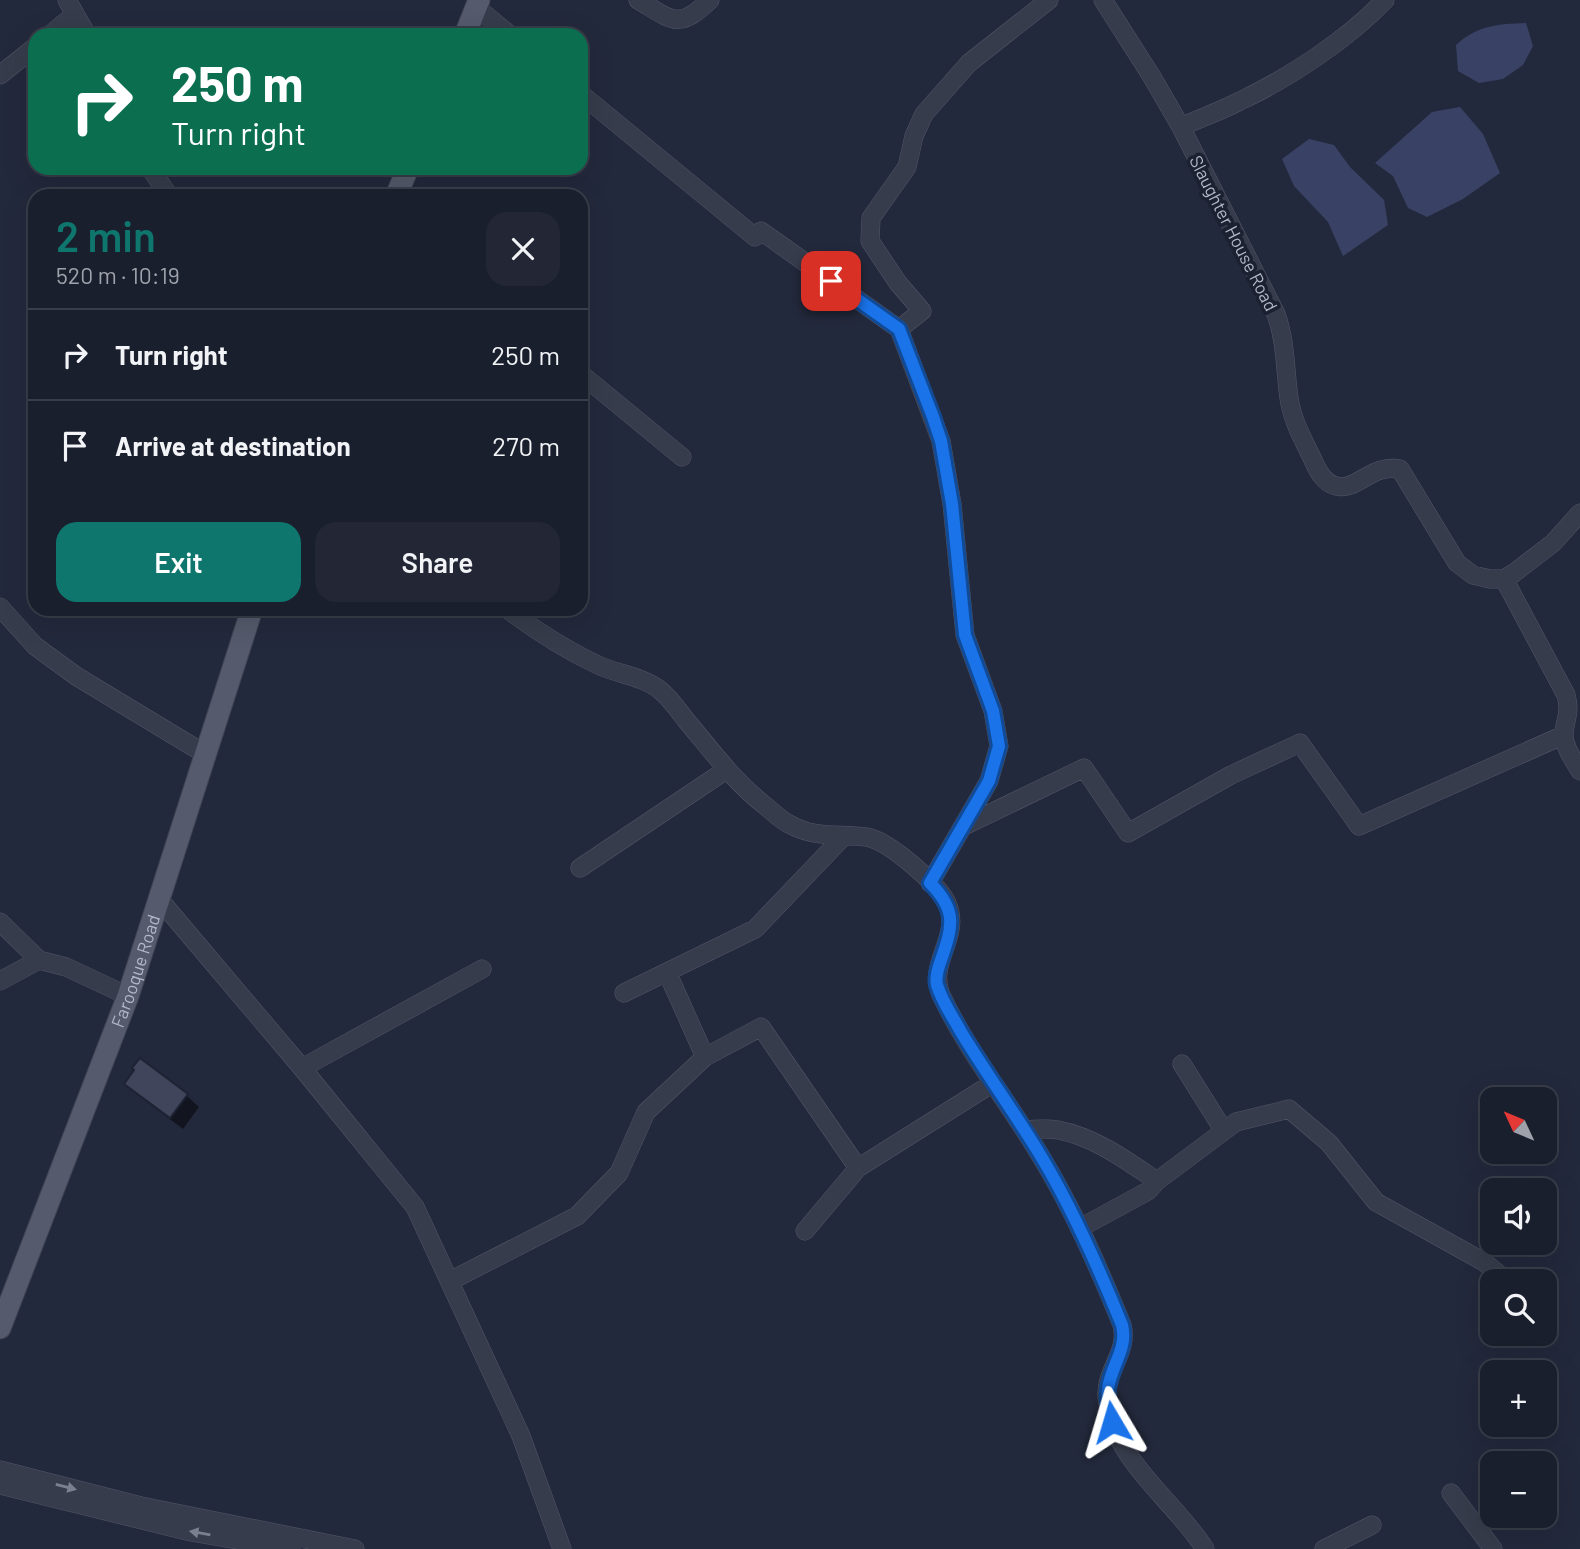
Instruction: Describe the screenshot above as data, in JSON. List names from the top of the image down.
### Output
{
  "streets": {
    "main road": ["Farooque Road"],
    "street": ["Slaughter House Road"]
  },
  "north": "top left",
  "page": {
    "turn": ["250 m", "Turn right"],
    "heading": ["2 min", "520 m · 10:19"],
    "list": [
      {
        "name": "Turn right",
        "value": "250 m"
      },
      {
        "name": "Arrive at destination",
        "value": "270 m"
      }
    ],
    "buttons": ["Exit", "Share"],
    "map_buttons": ["+", "−"]
  }
}
